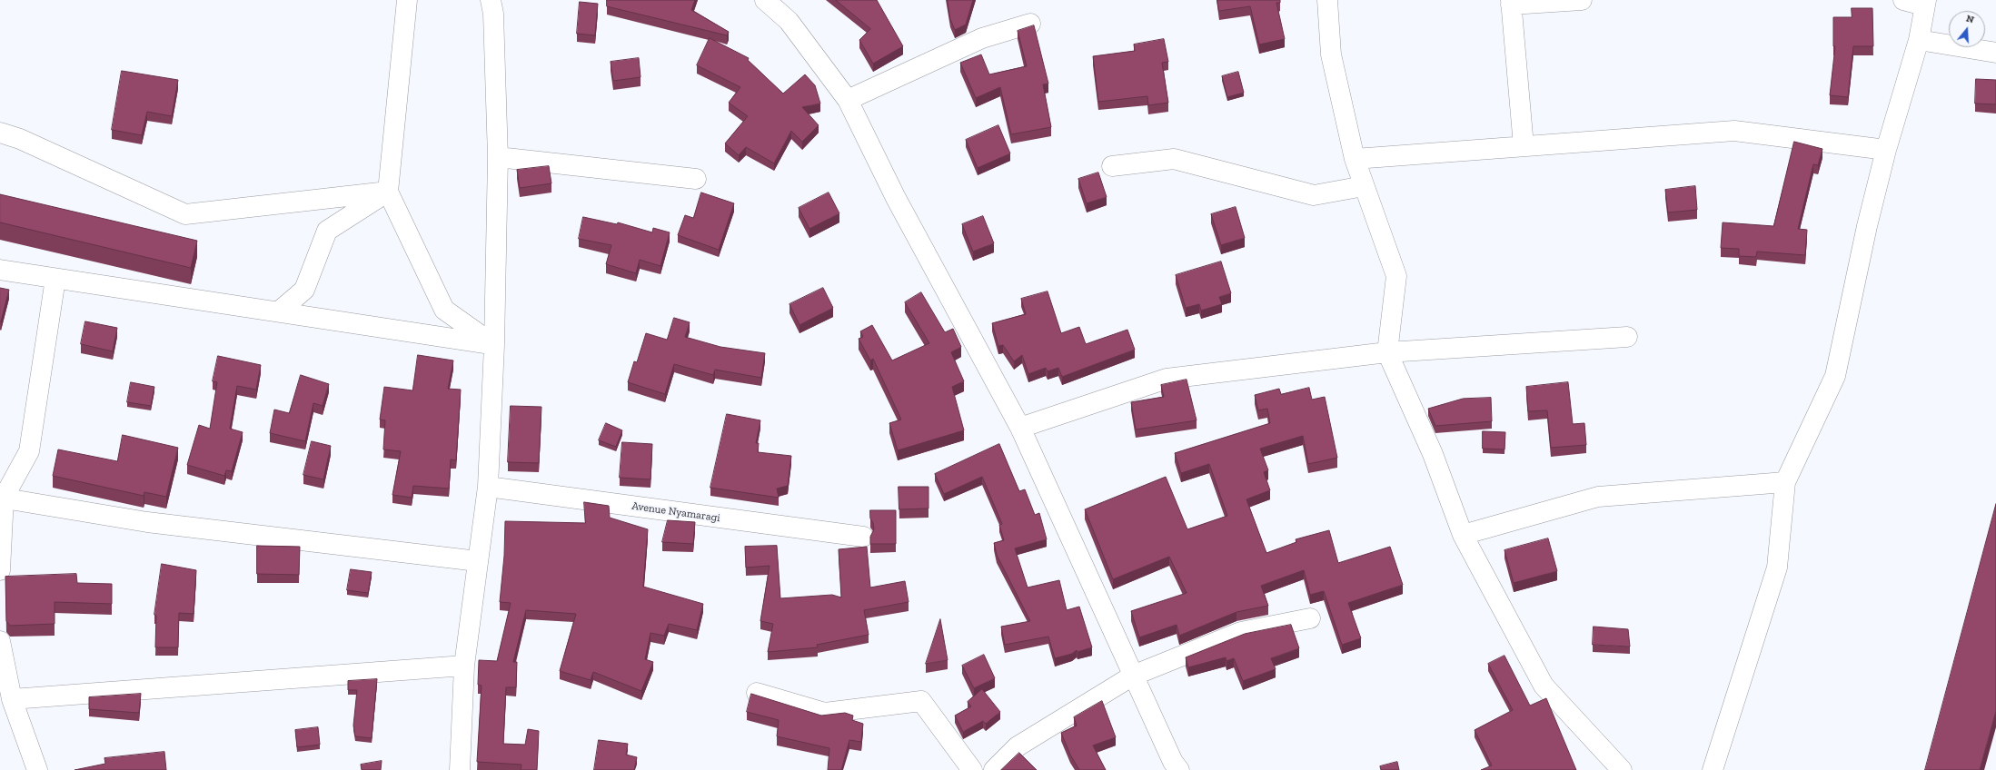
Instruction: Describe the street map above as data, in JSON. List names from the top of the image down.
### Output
{
  "streets": {
    "street": ["Avenue Nyamaragi"]
  },
  "north": "top"
}
